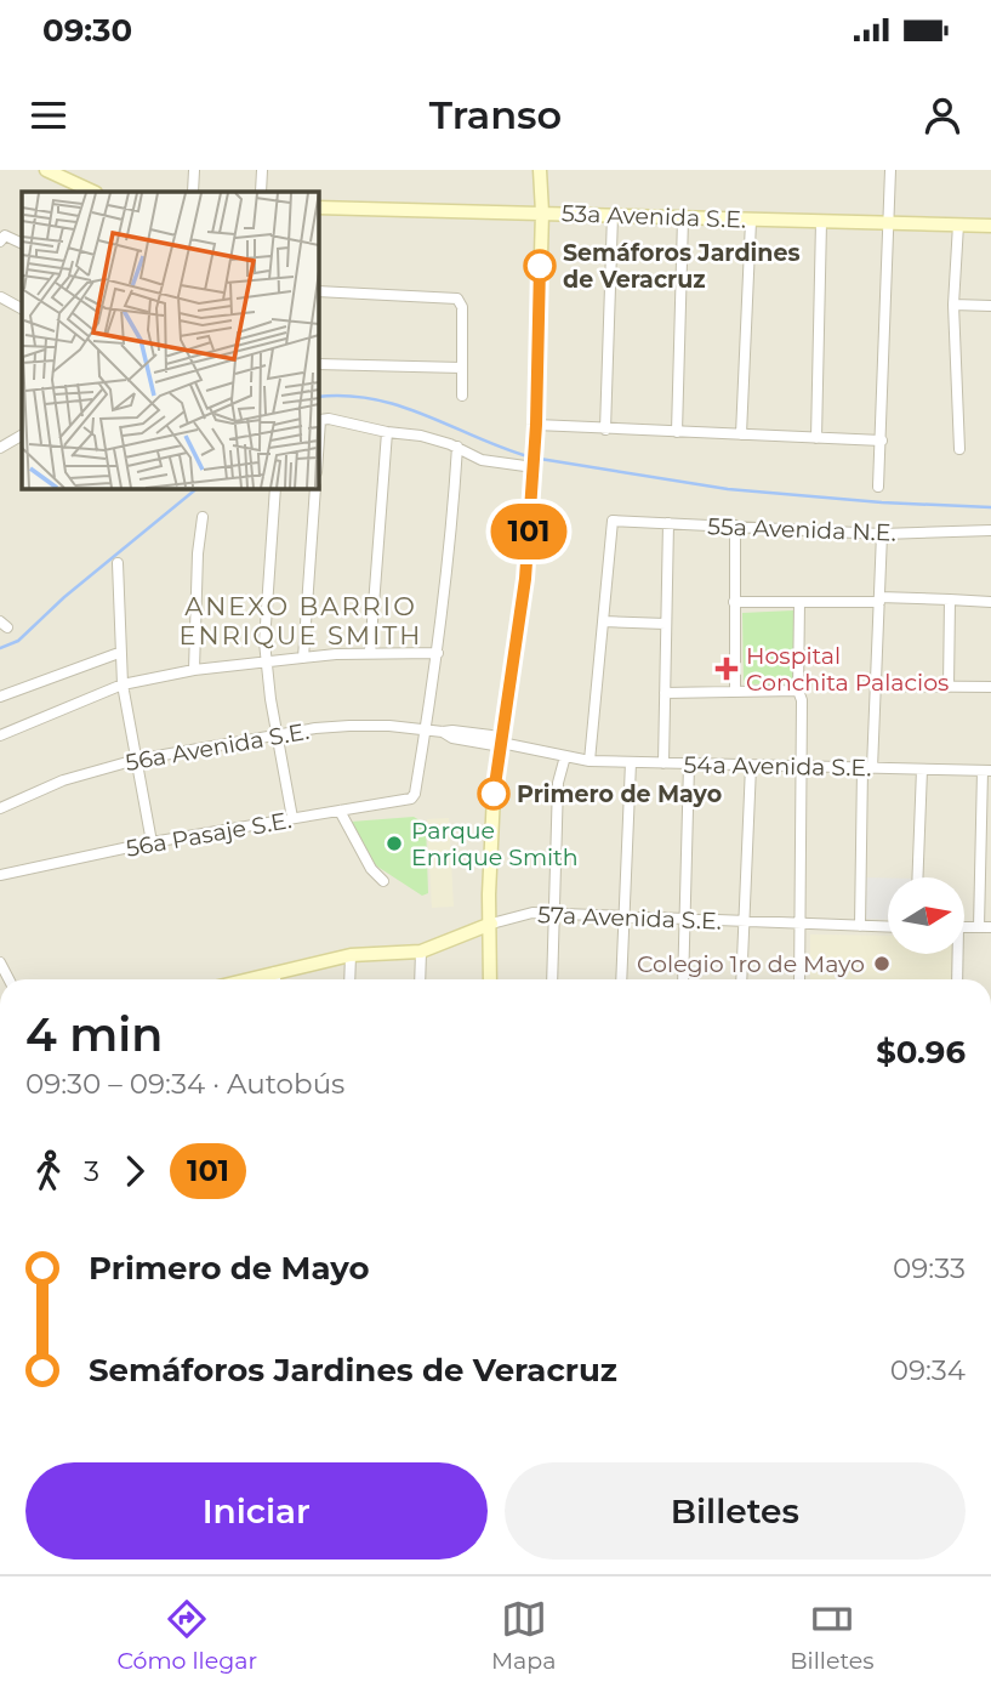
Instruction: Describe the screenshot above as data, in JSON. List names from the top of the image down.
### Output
{
  "streets": {
    "street": [
      "53a Avenida S.E.",
      "55a Avenida N.E.",
      "56a Avenida S.E.",
      "54a Avenida S.E.",
      "56a Pasaje S.E.",
      "57a Avenida S.E."
    ]
  },
  "crossings": [
    ["56a Avenida S.E.", "54a Avenida S.E."],
    ["56a Avenida S.E.", "56a Pasaje S.E."]
  ],
  "districts": ["ANEXO BARRIO ENRIQUE SMITH"],
  "places": {
    "other": [
      "Semáforos Jardines de Veracruz",
      "Primero de Mayo",
      "Parque Enrique Smith",
      "Colegio 1ro de Mayo"
    ],
    "health": ["Hospital Conchita Palacios"]
  },
  "lines": ["bus line 101"],
  "north": "right",
  "page": {
    "status": "09:30",
    "header": "Transo",
    "on_map": "101",
    "heading": ["4 min", "09:30 – 09:34 · Autobús", "$0.96"],
    "legs": ["3", "101"],
    "list": [
      {
        "name": "Primero de Mayo",
        "value": "09:33"
      },
      {
        "name": "Semáforos Jardines de Veracruz",
        "value": "09:34"
      }
    ],
    "buttons": ["Iniciar", "Billetes"],
    "tabs": ["Cómo llegar", "Mapa", "Billetes"]
  }
}
